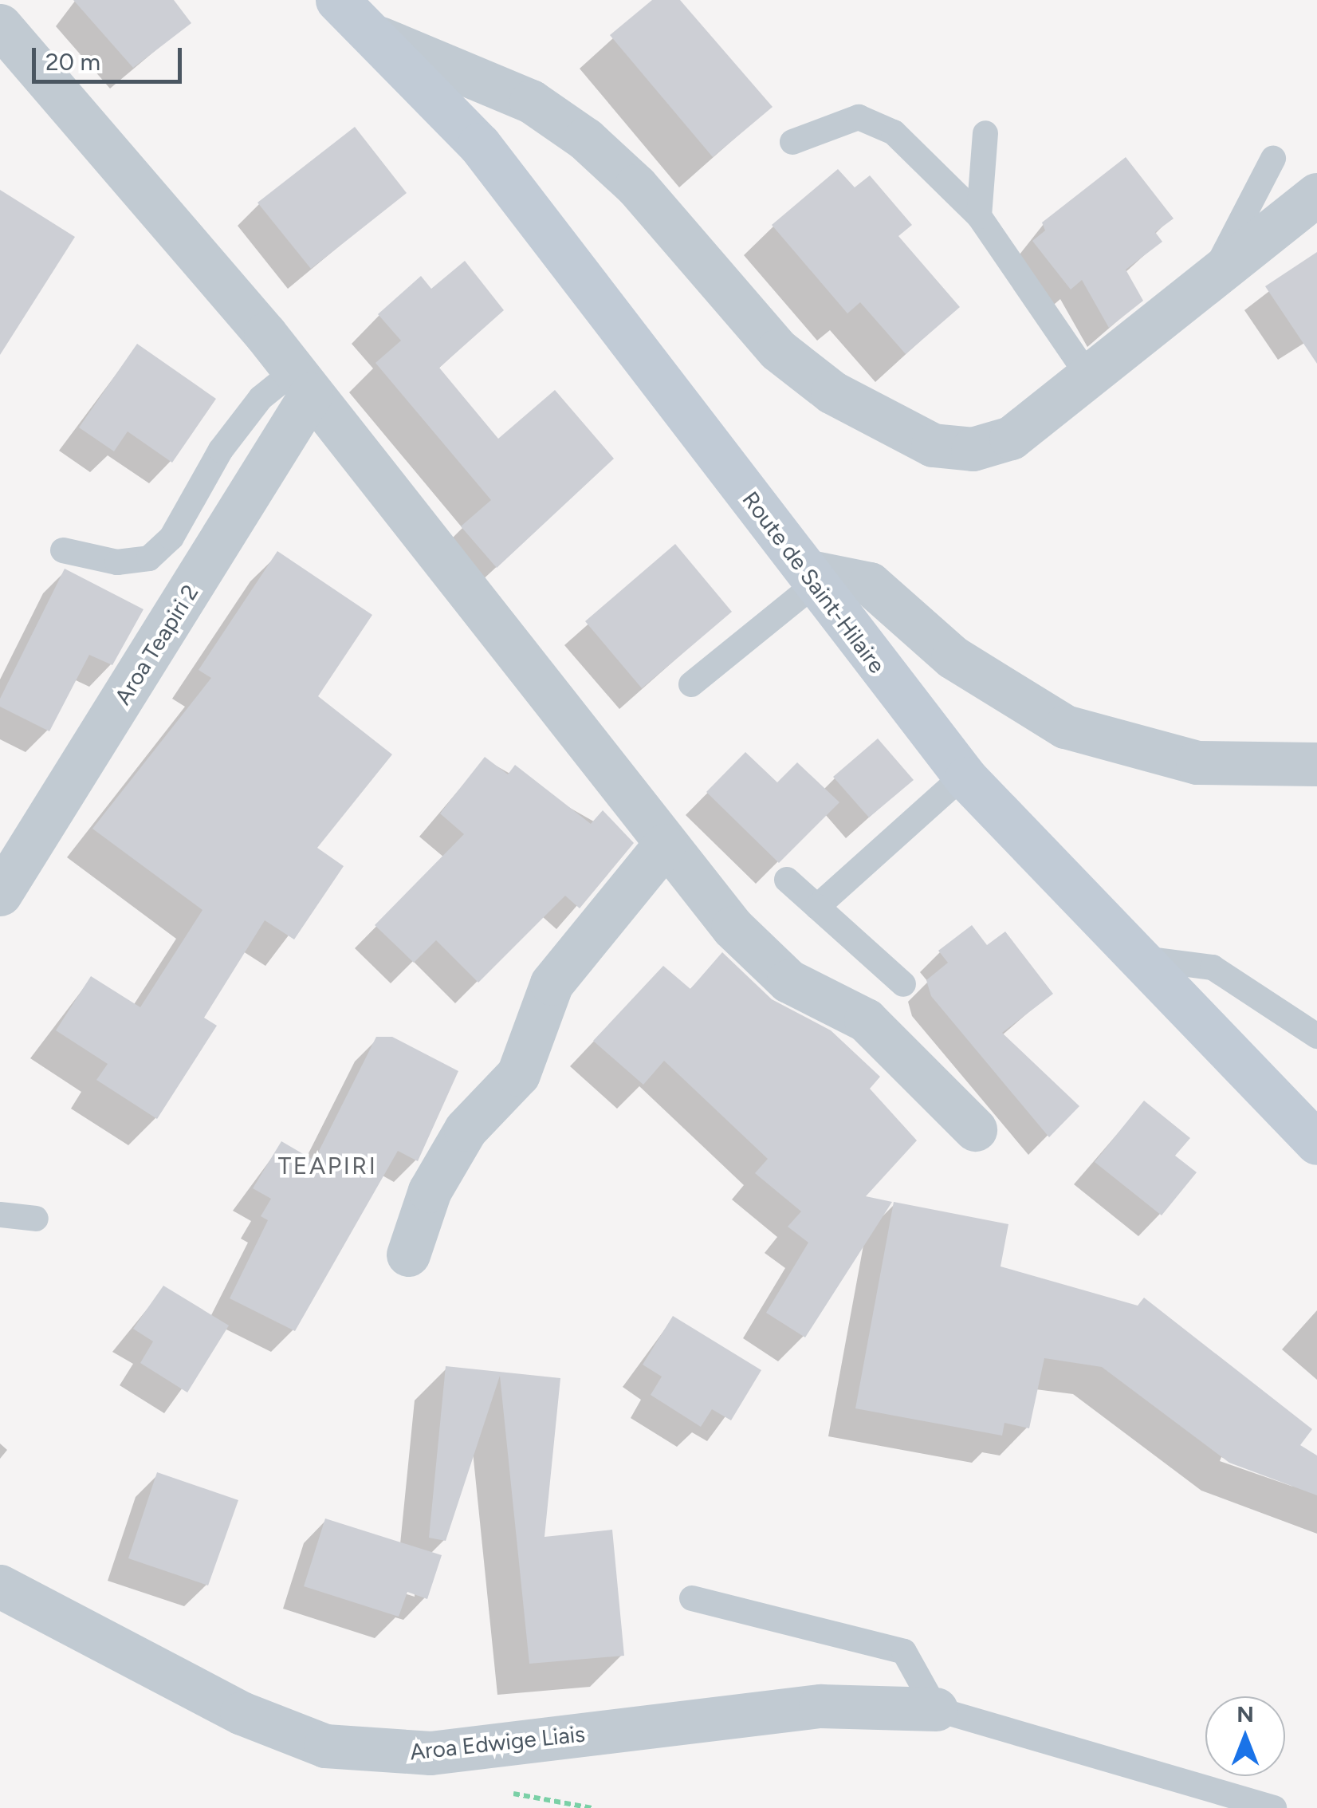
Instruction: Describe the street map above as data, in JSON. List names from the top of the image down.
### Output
{
  "streets": {
    "main road": ["Route de Saint-Hilaire"],
    "street": ["Aroa Teapiri 2", "Aroa Edwige Liais"]
  },
  "districts": ["TEAPIRI"],
  "scale_bar": "20 m",
  "north": "top"
}
